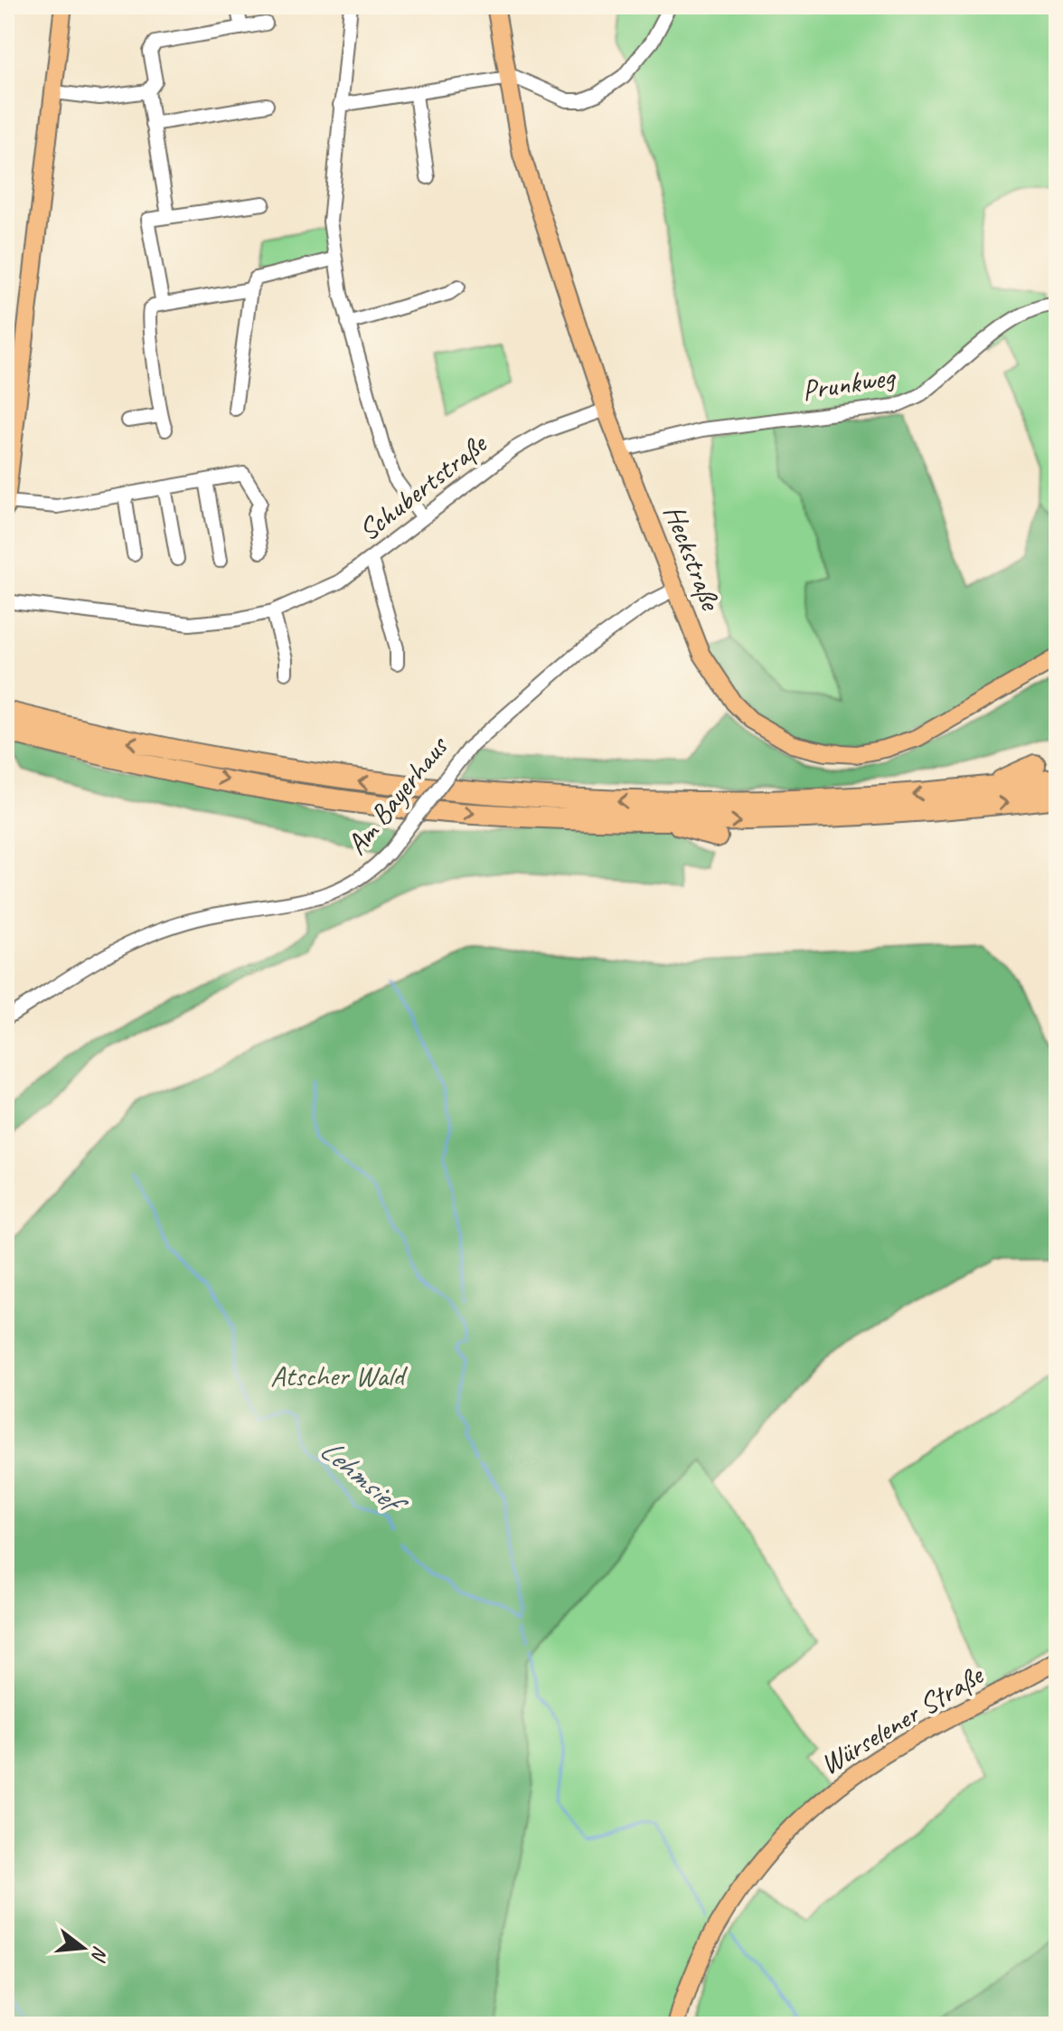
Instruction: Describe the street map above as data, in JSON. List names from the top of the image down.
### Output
{
  "streets": {
    "main road": ["Heckstraße", "Würselener Straße"],
    "street": ["Prunkweg", "Schubertstraße", "Am Bayerhaus"]
  },
  "crossings": [
    ["Prunkweg", "Heckstraße"],
    ["Schubertstraße", "Heckstraße"],
    ["Heckstraße", "Am Bayerhaus"]
  ],
  "water": ["Lehmsief"],
  "parks": ["Atscher Wald"],
  "north": "right"
}
